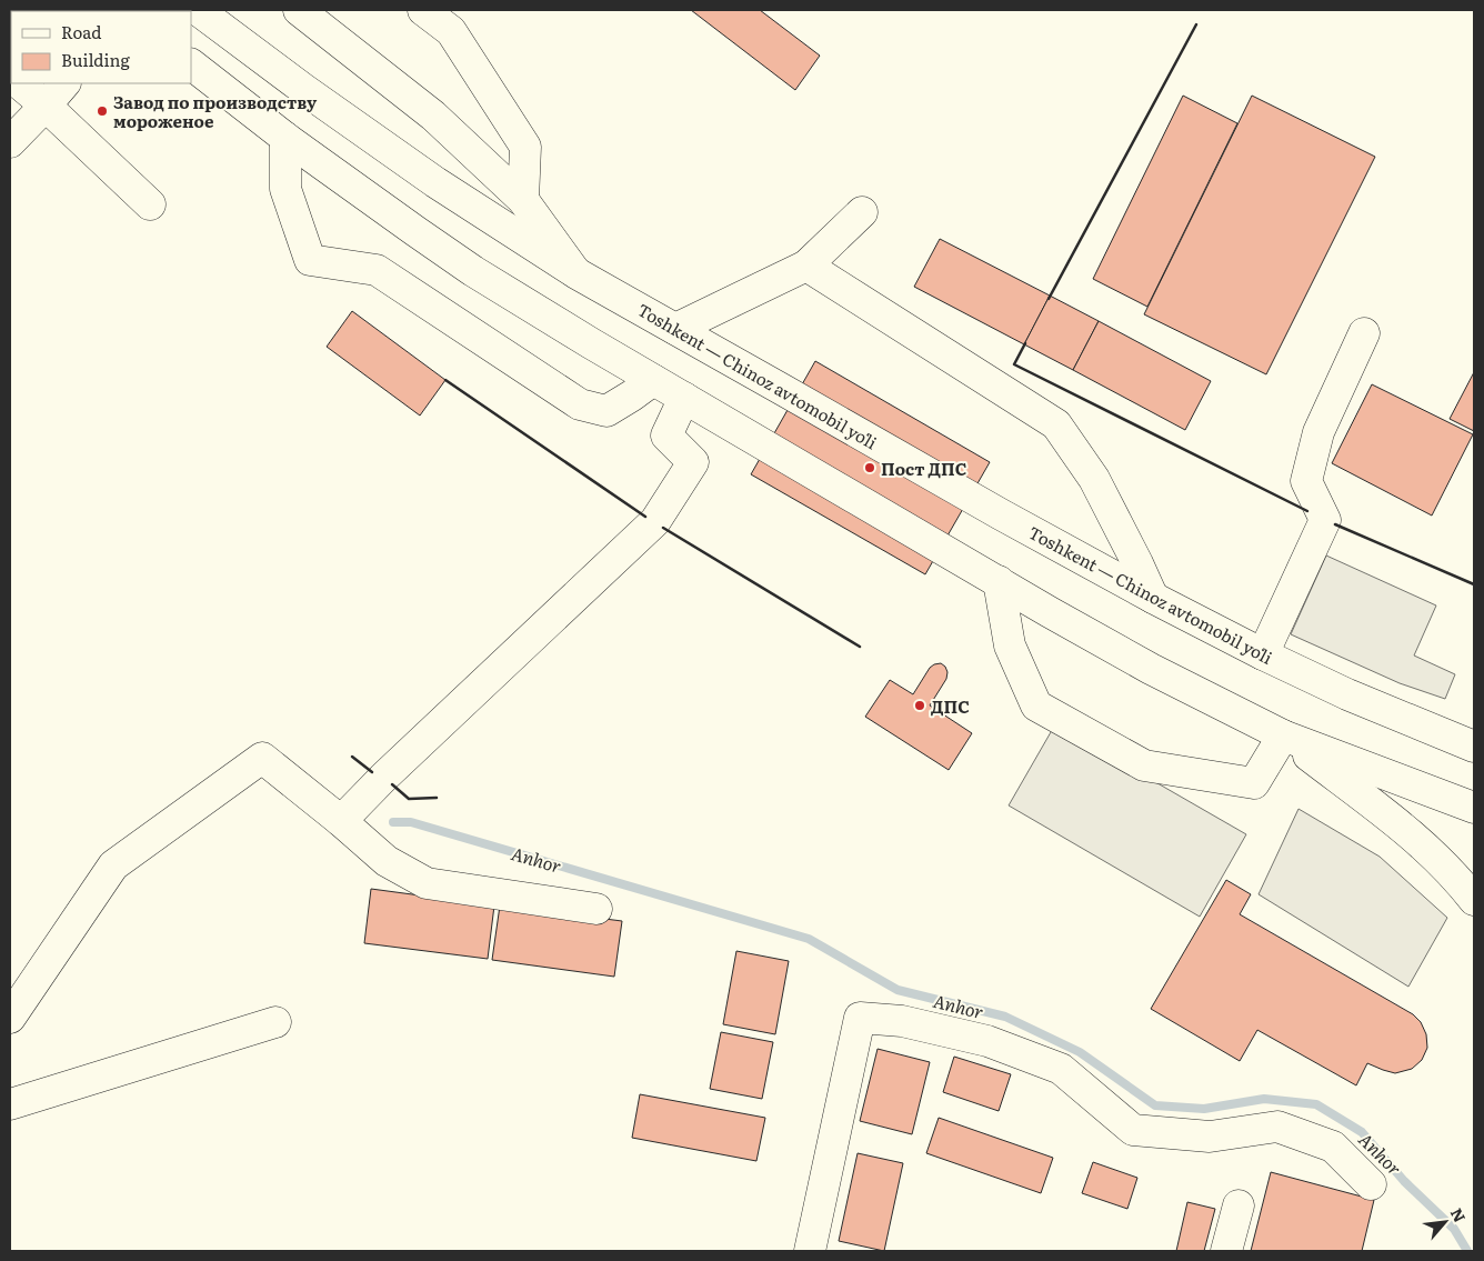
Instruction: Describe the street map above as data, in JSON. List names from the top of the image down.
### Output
{
  "streets": {
    "main road": ["Toshkent — Chinoz avtomobil yoʻli"]
  },
  "water": ["Anhor"],
  "places": ["Завод по производству мороженое", "Пост ДПС", "ДПС"],
  "legend": ["Road", "Building"],
  "north": "top right"
}
